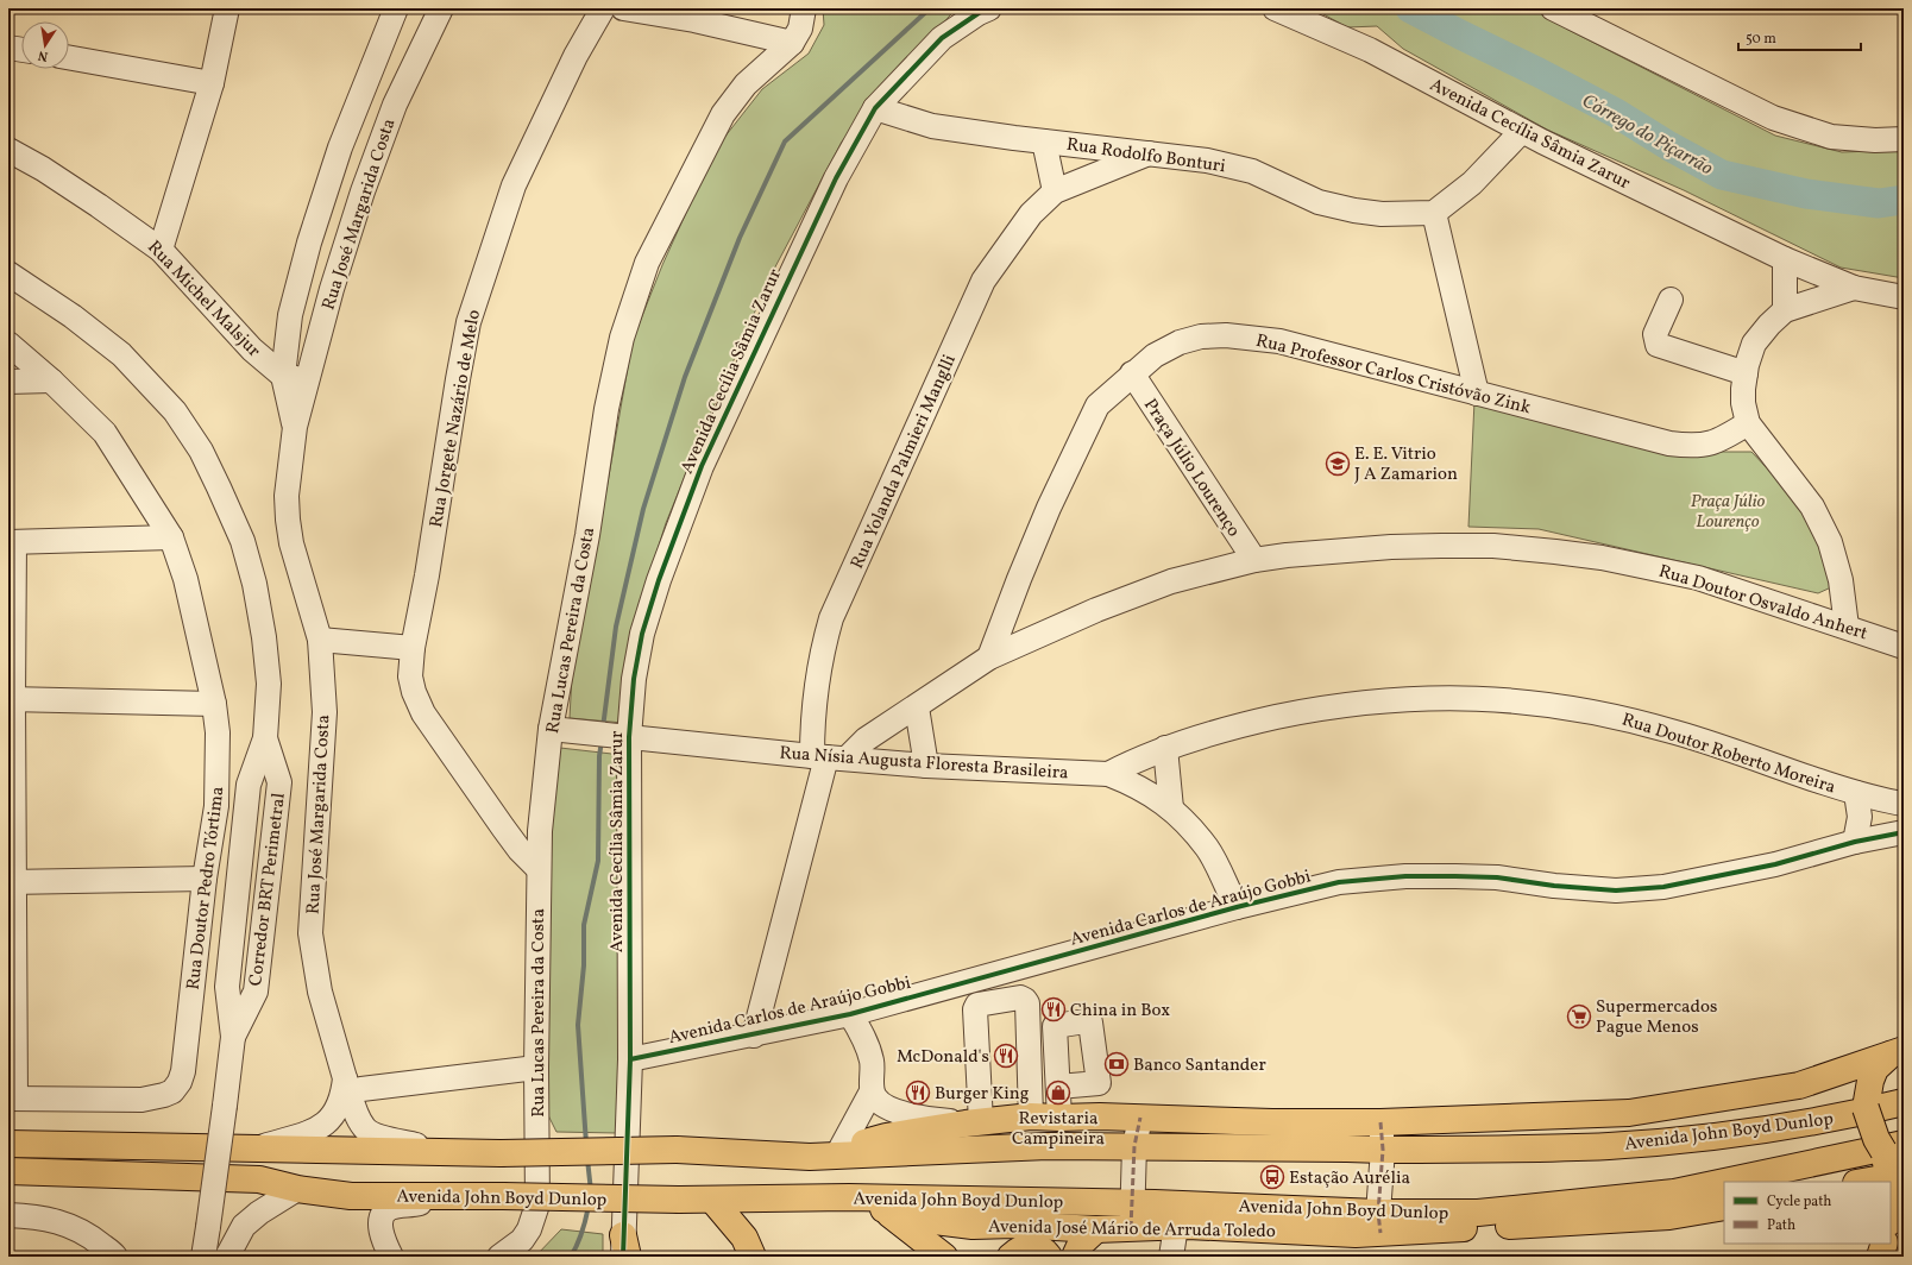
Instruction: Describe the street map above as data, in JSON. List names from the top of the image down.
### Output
{
  "streets": {
    "main road": ["Avenida John Boyd Dunlop", "Avenida José Mário de Arruda Toledo"],
    "street": [
      "Avenida Cecília Sâmia Zarur",
      "Rua Rodolfo Bonturi",
      "Rua José Margarida Costa",
      "Rua Michel Malsjur",
      "Rua Professor Carlos Cristóvão Zink",
      "Rua Jorgete Nazário de Melo",
      "Rua Yolanda Palmieri Manglli",
      "Praça Júlio Lourenço",
      "Rua Doutor Osvaldo Anhert",
      "Rua Lucas Pereira da Costa",
      "Rua Doutor Roberto Moreira",
      "Rua Nísia Augusta Floresta Brasileira",
      "Rua Doutor Pedro Tórtima",
      "Corredor BRT Perimetral",
      "Avenida Carlos de Araújo Gobbi"
    ]
  },
  "crossings": [
    ["Avenida Cecília Sâmia Zarur", "Rua Rodolfo Bonturi"],
    ["Avenida Cecília Sâmia Zarur", "Rua Nísia Augusta Floresta Brasileira"],
    ["Avenida Cecília Sâmia Zarur", "Avenida Carlos de Araújo Gobbi"],
    ["Rua Rodolfo Bonturi", "Rua Yolanda Palmieri Manglli"],
    ["Rua José Margarida Costa", "Rua Michel Malsjur"],
    ["Rua José Margarida Costa", "Avenida John Boyd Dunlop"],
    ["Rua Professor Carlos Cristóvão Zink", "Praça Júlio Lourenço"],
    ["Rua Professor Carlos Cristóvão Zink", "Rua Doutor Osvaldo Anhert"],
    ["Rua Jorgete Nazário de Melo", "Rua Lucas Pereira da Costa"],
    ["Rua Yolanda Palmieri Manglli", "Rua Doutor Osvaldo Anhert"],
    ["Rua Yolanda Palmieri Manglli", "Rua Nísia Augusta Floresta Brasileira"],
    ["Rua Yolanda Palmieri Manglli", "Avenida Carlos de Araújo Gobbi"],
    ["Praça Júlio Lourenço", "Rua Doutor Osvaldo Anhert"],
    ["Rua Doutor Osvaldo Anhert", "Rua Nísia Augusta Floresta Brasileira"],
    ["Rua Lucas Pereira da Costa", "Rua Nísia Augusta Floresta Brasileira"],
    ["Rua Doutor Roberto Moreira", "Rua Nísia Augusta Floresta Brasileira"],
    ["Rua Nísia Augusta Floresta Brasileira", "Avenida Carlos de Araújo Gobbi"],
    ["Avenida John Boyd Dunlop", "Avenida José Mário de Arruda Toledo"]
  ],
  "water": ["Córrego do Piçarrão"],
  "parks": ["Praça Júlio Lourenço"],
  "places": {
    "school or university": ["E. E. Vitrio J A Zamarion"],
    "restaurant": ["China in Box", "McDonald's", "Burger King"],
    "supermarket": ["Supermercados Pague Menos"],
    "bank": ["Banco Santander"],
    "shop": ["Revistaria Campineira"],
    "bus stop": ["Estação Aurélia"]
  },
  "legend": ["Cycle path", "Path"],
  "scale_bar": "50 m",
  "north": "bottom"
}
